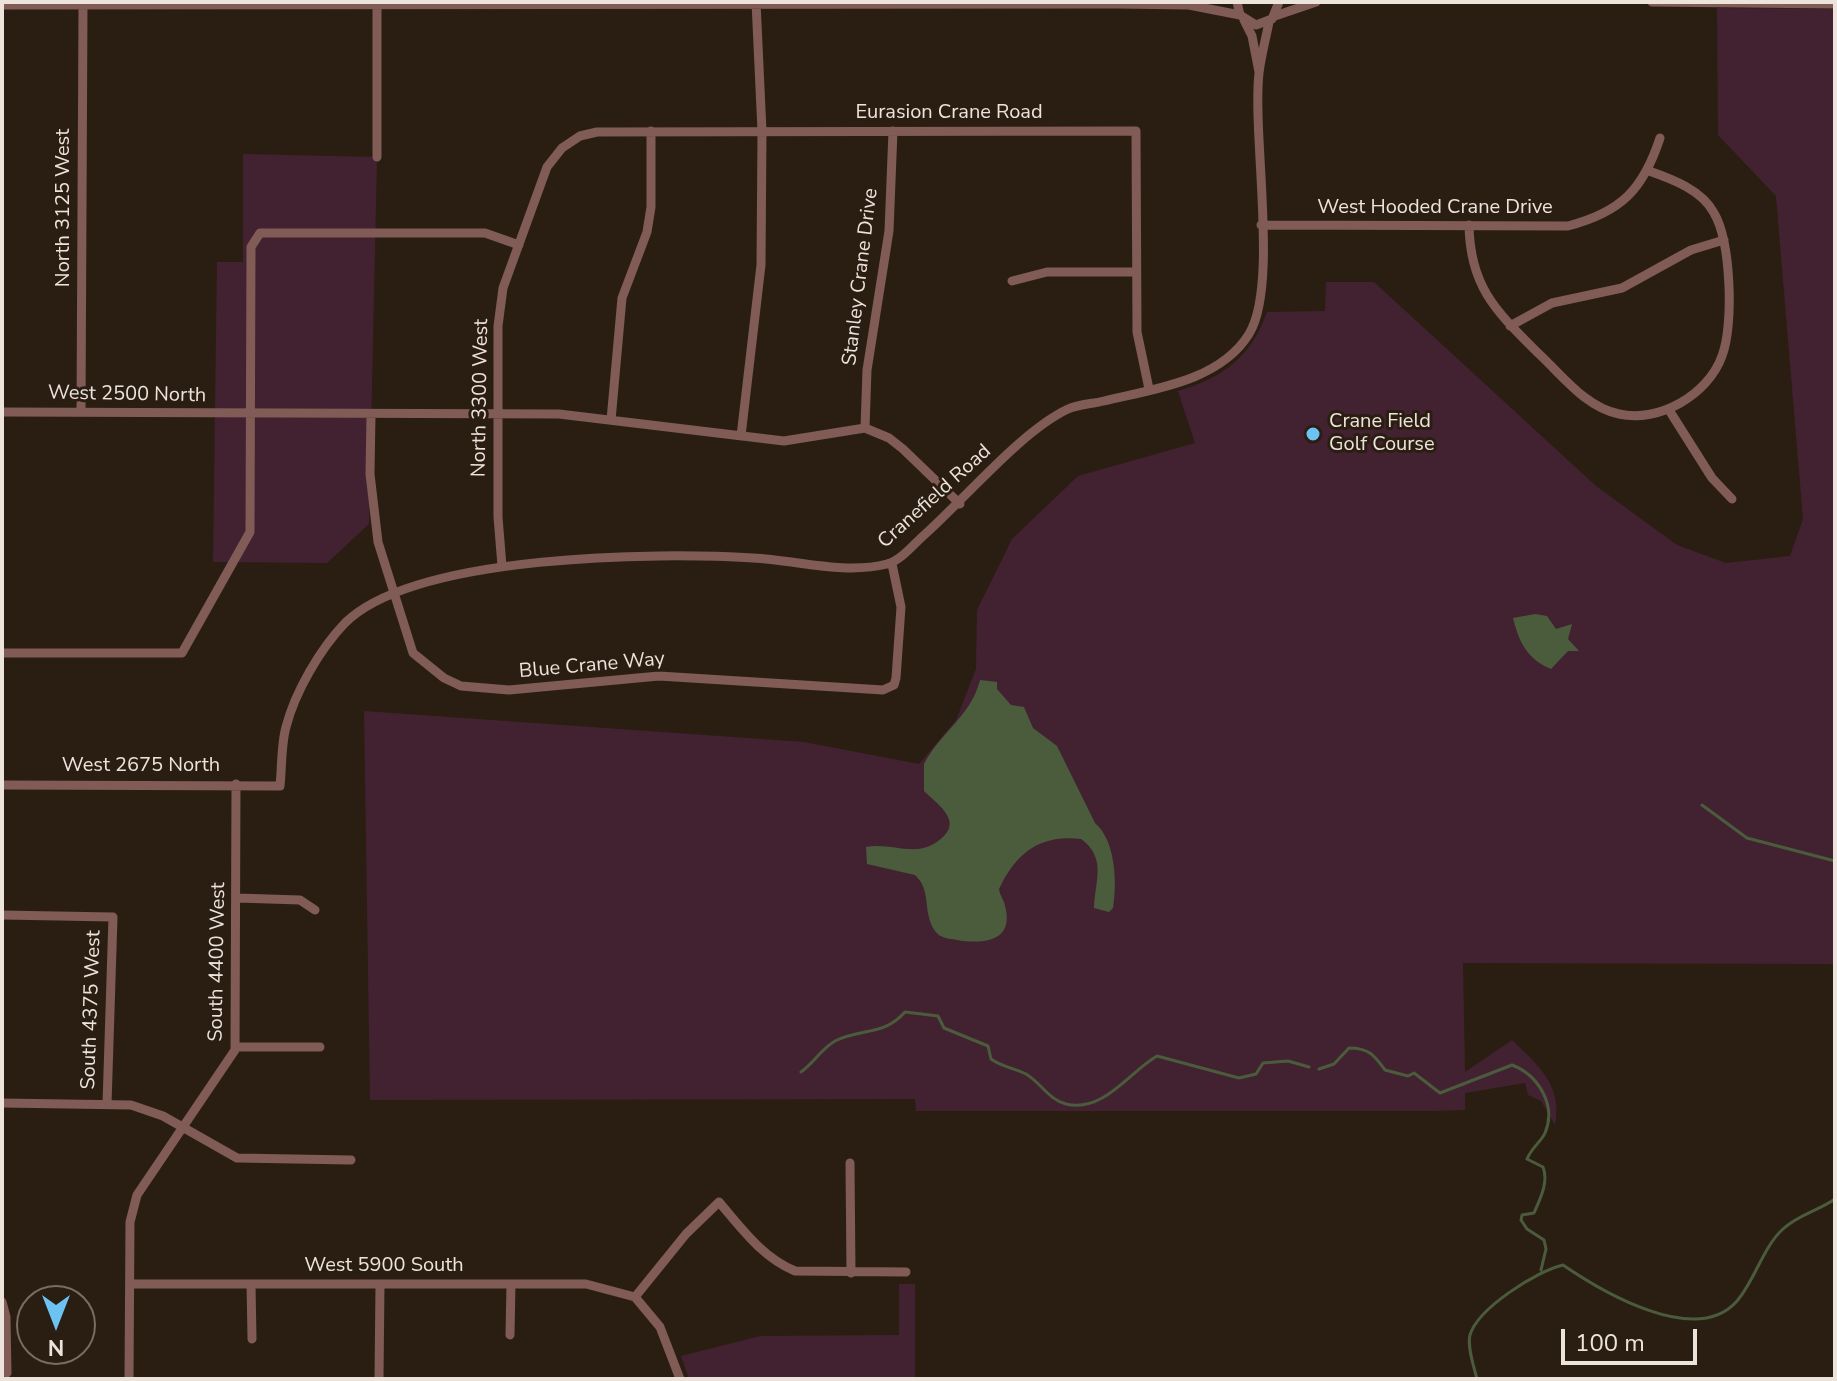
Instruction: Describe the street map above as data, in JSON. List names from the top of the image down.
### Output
{
  "streets": {
    "street": [
      "Eurasion Crane Road",
      "North 3125 West",
      "West Hooded Crane Drive",
      "Stanley Crane Drive",
      "West 2500 North",
      "North 3300 West",
      "Cranefield Road",
      "Blue Crane Way",
      "West 2675 North",
      "South 4400 West",
      "South 4375 West",
      "West 5900 South"
    ]
  },
  "crossings": [
    ["Eurasion Crane Road", "Stanley Crane Drive"],
    ["Eurasion Crane Road", "North 3300 West"],
    ["North 3125 West", "West 2500 North"],
    ["West Hooded Crane Drive", "Cranefield Road"],
    ["Stanley Crane Drive", "West 2500 North"],
    ["West 2500 North", "North 3300 West"],
    ["West 2500 North", "Blue Crane Way"],
    ["North 3300 West", "Cranefield Road"],
    ["Cranefield Road", "Blue Crane Way"],
    ["Cranefield Road", "West 2675 North"],
    ["West 2675 North", "South 4400 West"],
    ["South 4400 West", "West 5900 South"]
  ],
  "places": ["Crane Field Golf Course"],
  "scale_bar": "100 m",
  "north": "bottom"
}
